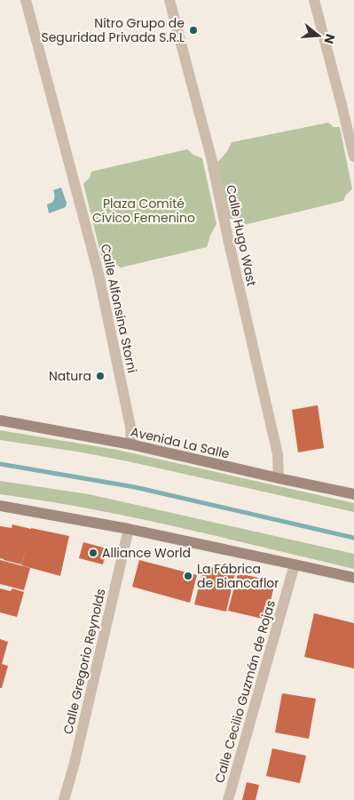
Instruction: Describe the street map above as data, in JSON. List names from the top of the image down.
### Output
{
  "streets": {
    "main road": ["Avenida La Salle"],
    "street": [
      "Calle Hugo Wast",
      "Calle Alfonsina Storni",
      "Calle Gregorio Reynolds",
      "Calle Cecilio Guzmán de Rojas"
    ]
  },
  "crossings": [
    ["Calle Hugo Wast", "Avenida La Salle"],
    ["Calle Alfonsina Storni", "Avenida La Salle"]
  ],
  "parks": ["Plaza Comité Cívico Femenino"],
  "places": [
    "Nitro Grupo de Seguridad Privada S.R.L",
    "Natura",
    "Alliance World",
    "La Fábrica de Biancaflor"
  ],
  "north": "right"
}
